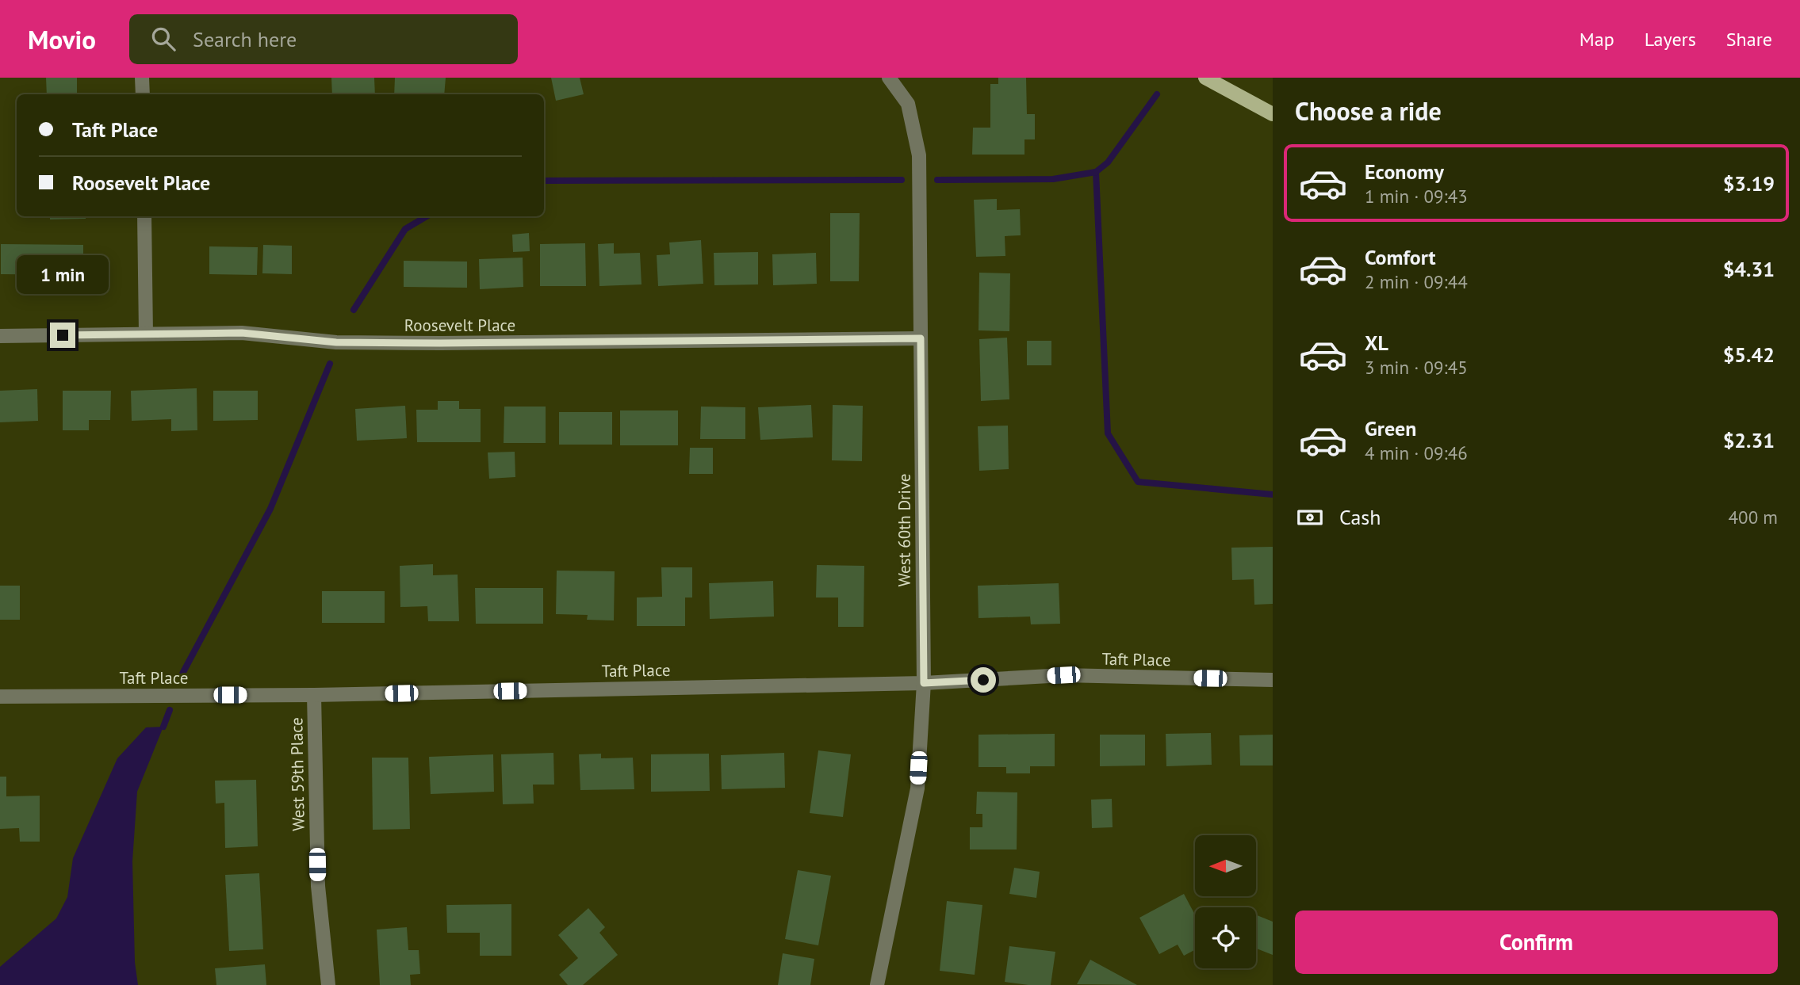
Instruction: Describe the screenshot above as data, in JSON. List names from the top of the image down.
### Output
{
  "streets": {
    "street": [
      "Roosevelt Place",
      "West 60th Drive",
      "Taft Place",
      "West 59th Place"
    ]
  },
  "crossings": [
    ["Roosevelt Place", "West 60th Drive"],
    ["West 60th Drive", "Taft Place"],
    ["Taft Place", "West 59th Place"]
  ],
  "north": "left",
  "page": {
    "header": "Movio",
    "search": "Search here",
    "nav": ["Map", "Layers", "Share"],
    "heading": "Choose a ride",
    "banner": ["Taft Place", "Roosevelt Place"],
    "list": [
      {
        "name": "Economy",
        "note": "1 min · 09:43",
        "value": "$3.19"
      },
      {
        "name": "Comfort",
        "note": "2 min · 09:44",
        "value": "$4.31"
      },
      {
        "name": "XL",
        "note": "3 min · 09:45",
        "value": "$5.42"
      },
      {
        "name": "Green",
        "note": "4 min · 09:46",
        "value": "$2.31"
      }
    ],
    "bubble": "1 min",
    "pay": ["Cash", "400 m"],
    "buttons": "Confirm"
  }
}
